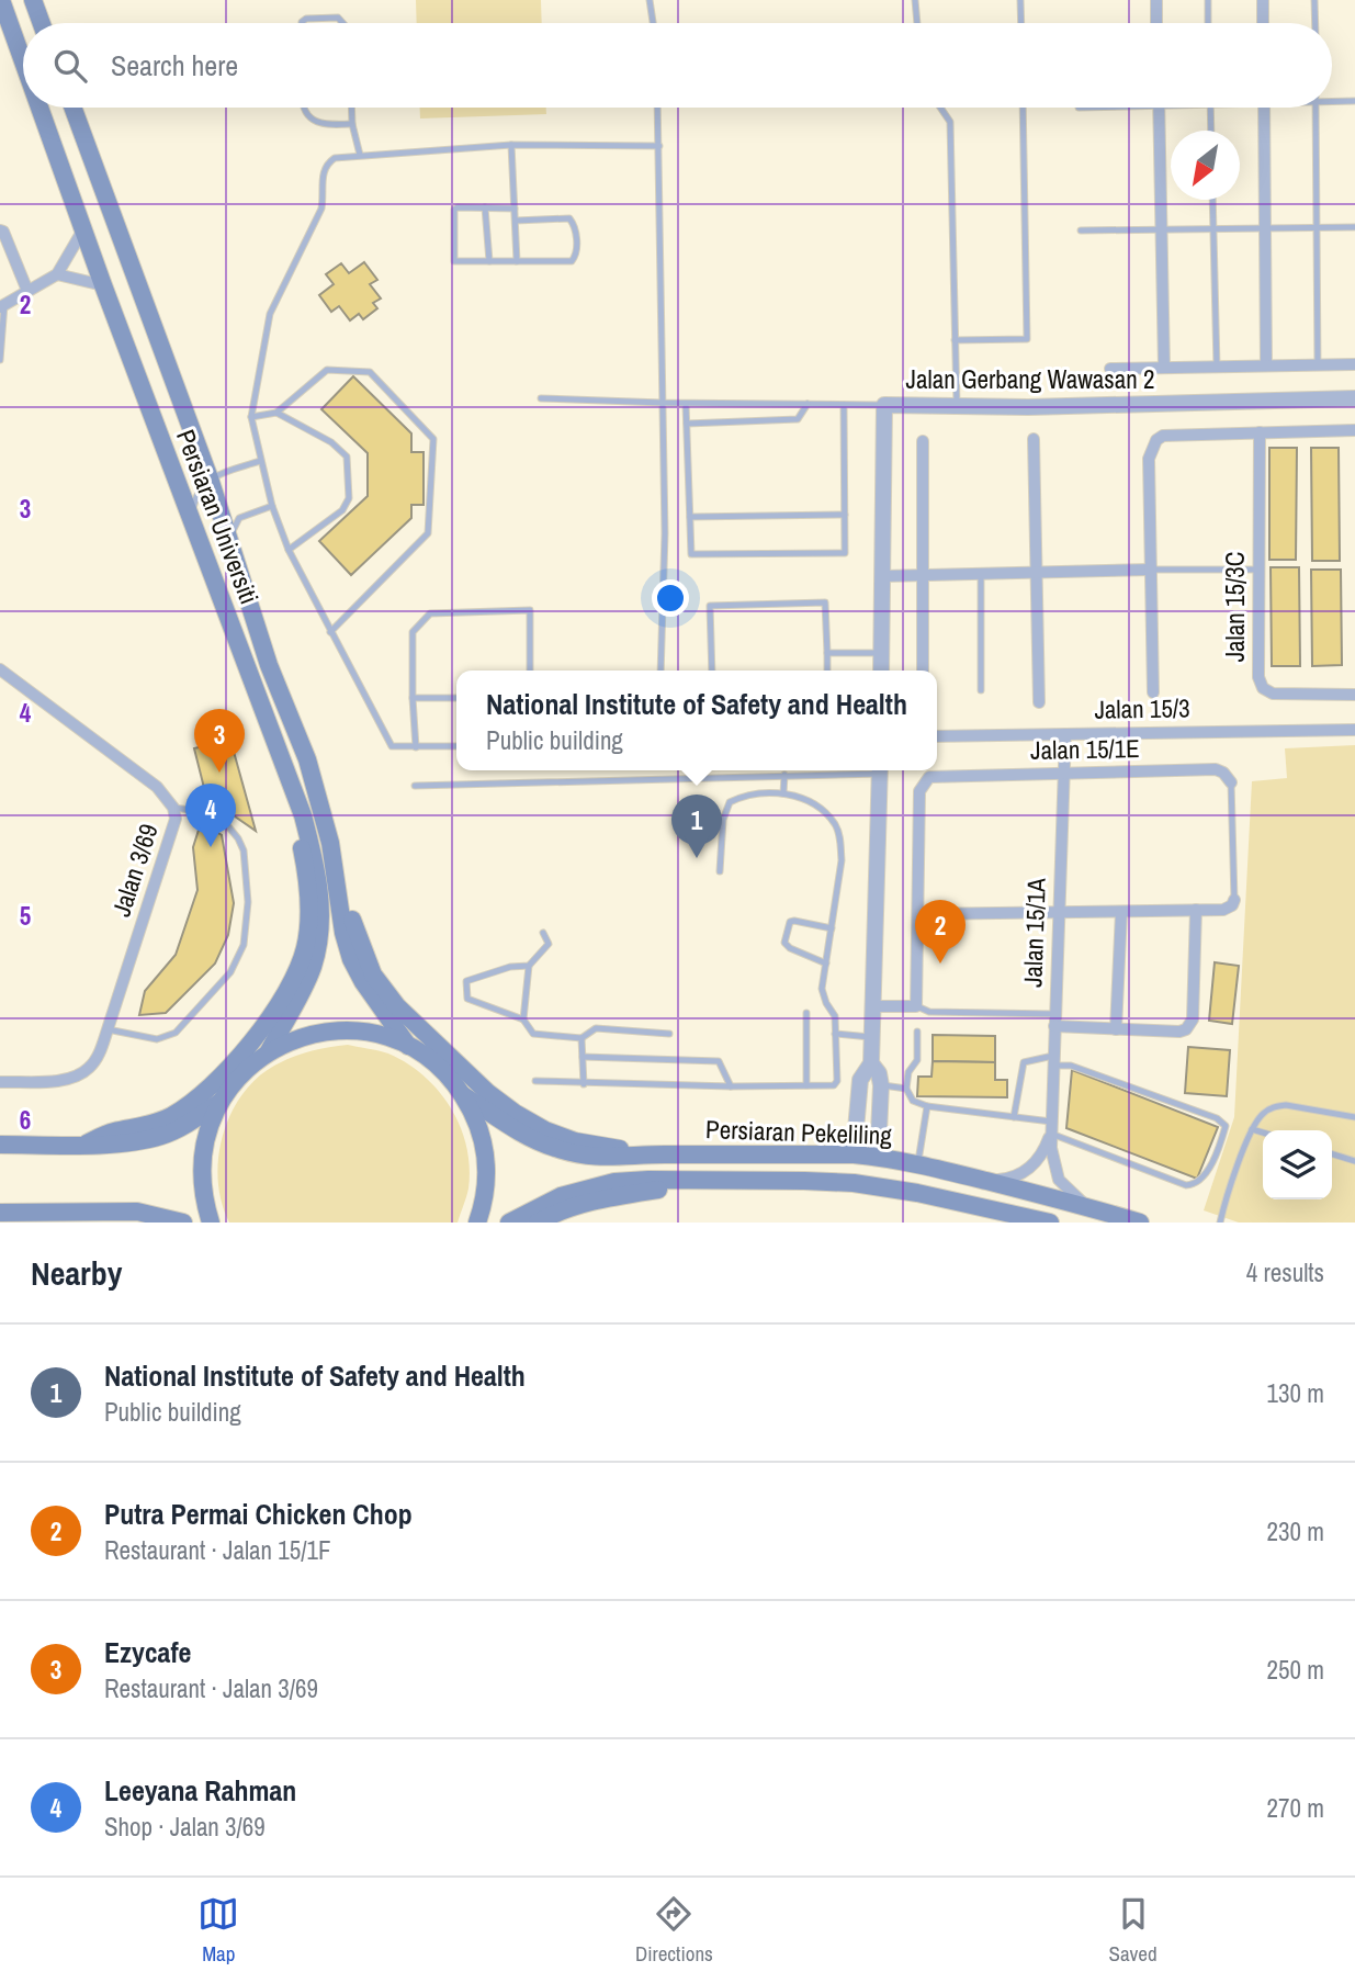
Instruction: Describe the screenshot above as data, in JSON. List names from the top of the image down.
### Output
{
  "streets": {
    "main road": ["Persiaran Universiti", "Persiaran Pekeliling"],
    "street": [
      "Jalan Gerbang Wawasan 2",
      "Jalan 15/3C",
      "Jalan 15/3",
      "Jalan 15/1E",
      "Jalan 3/69",
      "Jalan 15/1A"
    ]
  },
  "crossings": [
    ["Jalan 15/3", "Jalan 15/1A"],
    ["Jalan 15/1E", "Jalan 15/1A"],
    ["Jalan 15/1A", "Persiaran Pekeliling"]
  ],
  "north": "bottom left",
  "page": {
    "search": "Search here",
    "popup": ["National Institute of Safety and Health", "Public building"],
    "pins": [
      "3",
      "4",
      "1",
      "2"
    ],
    "heading": ["Nearby", "4 results"],
    "list": [
      {
        "mark": "1",
        "name": "National Institute of Safety and Health",
        "note": "Public building",
        "value": "130 m"
      },
      {
        "mark": "2",
        "name": "Putra Permai Chicken Chop",
        "note": "Restaurant · Jalan 15/1F",
        "value": "230 m"
      },
      {
        "mark": "3",
        "name": "Ezycafe",
        "note": "Restaurant · Jalan 3/69",
        "value": "250 m"
      },
      {
        "mark": "4",
        "name": "Leeyana Rahman",
        "note": "Shop · Jalan 3/69",
        "value": "270 m"
      }
    ],
    "nav": ["Map", "Directions", "Saved"]
  },
  "grid": {
    "rows": [
      "2",
      "3",
      "4",
      "5",
      "6"
    ]
  }
}
